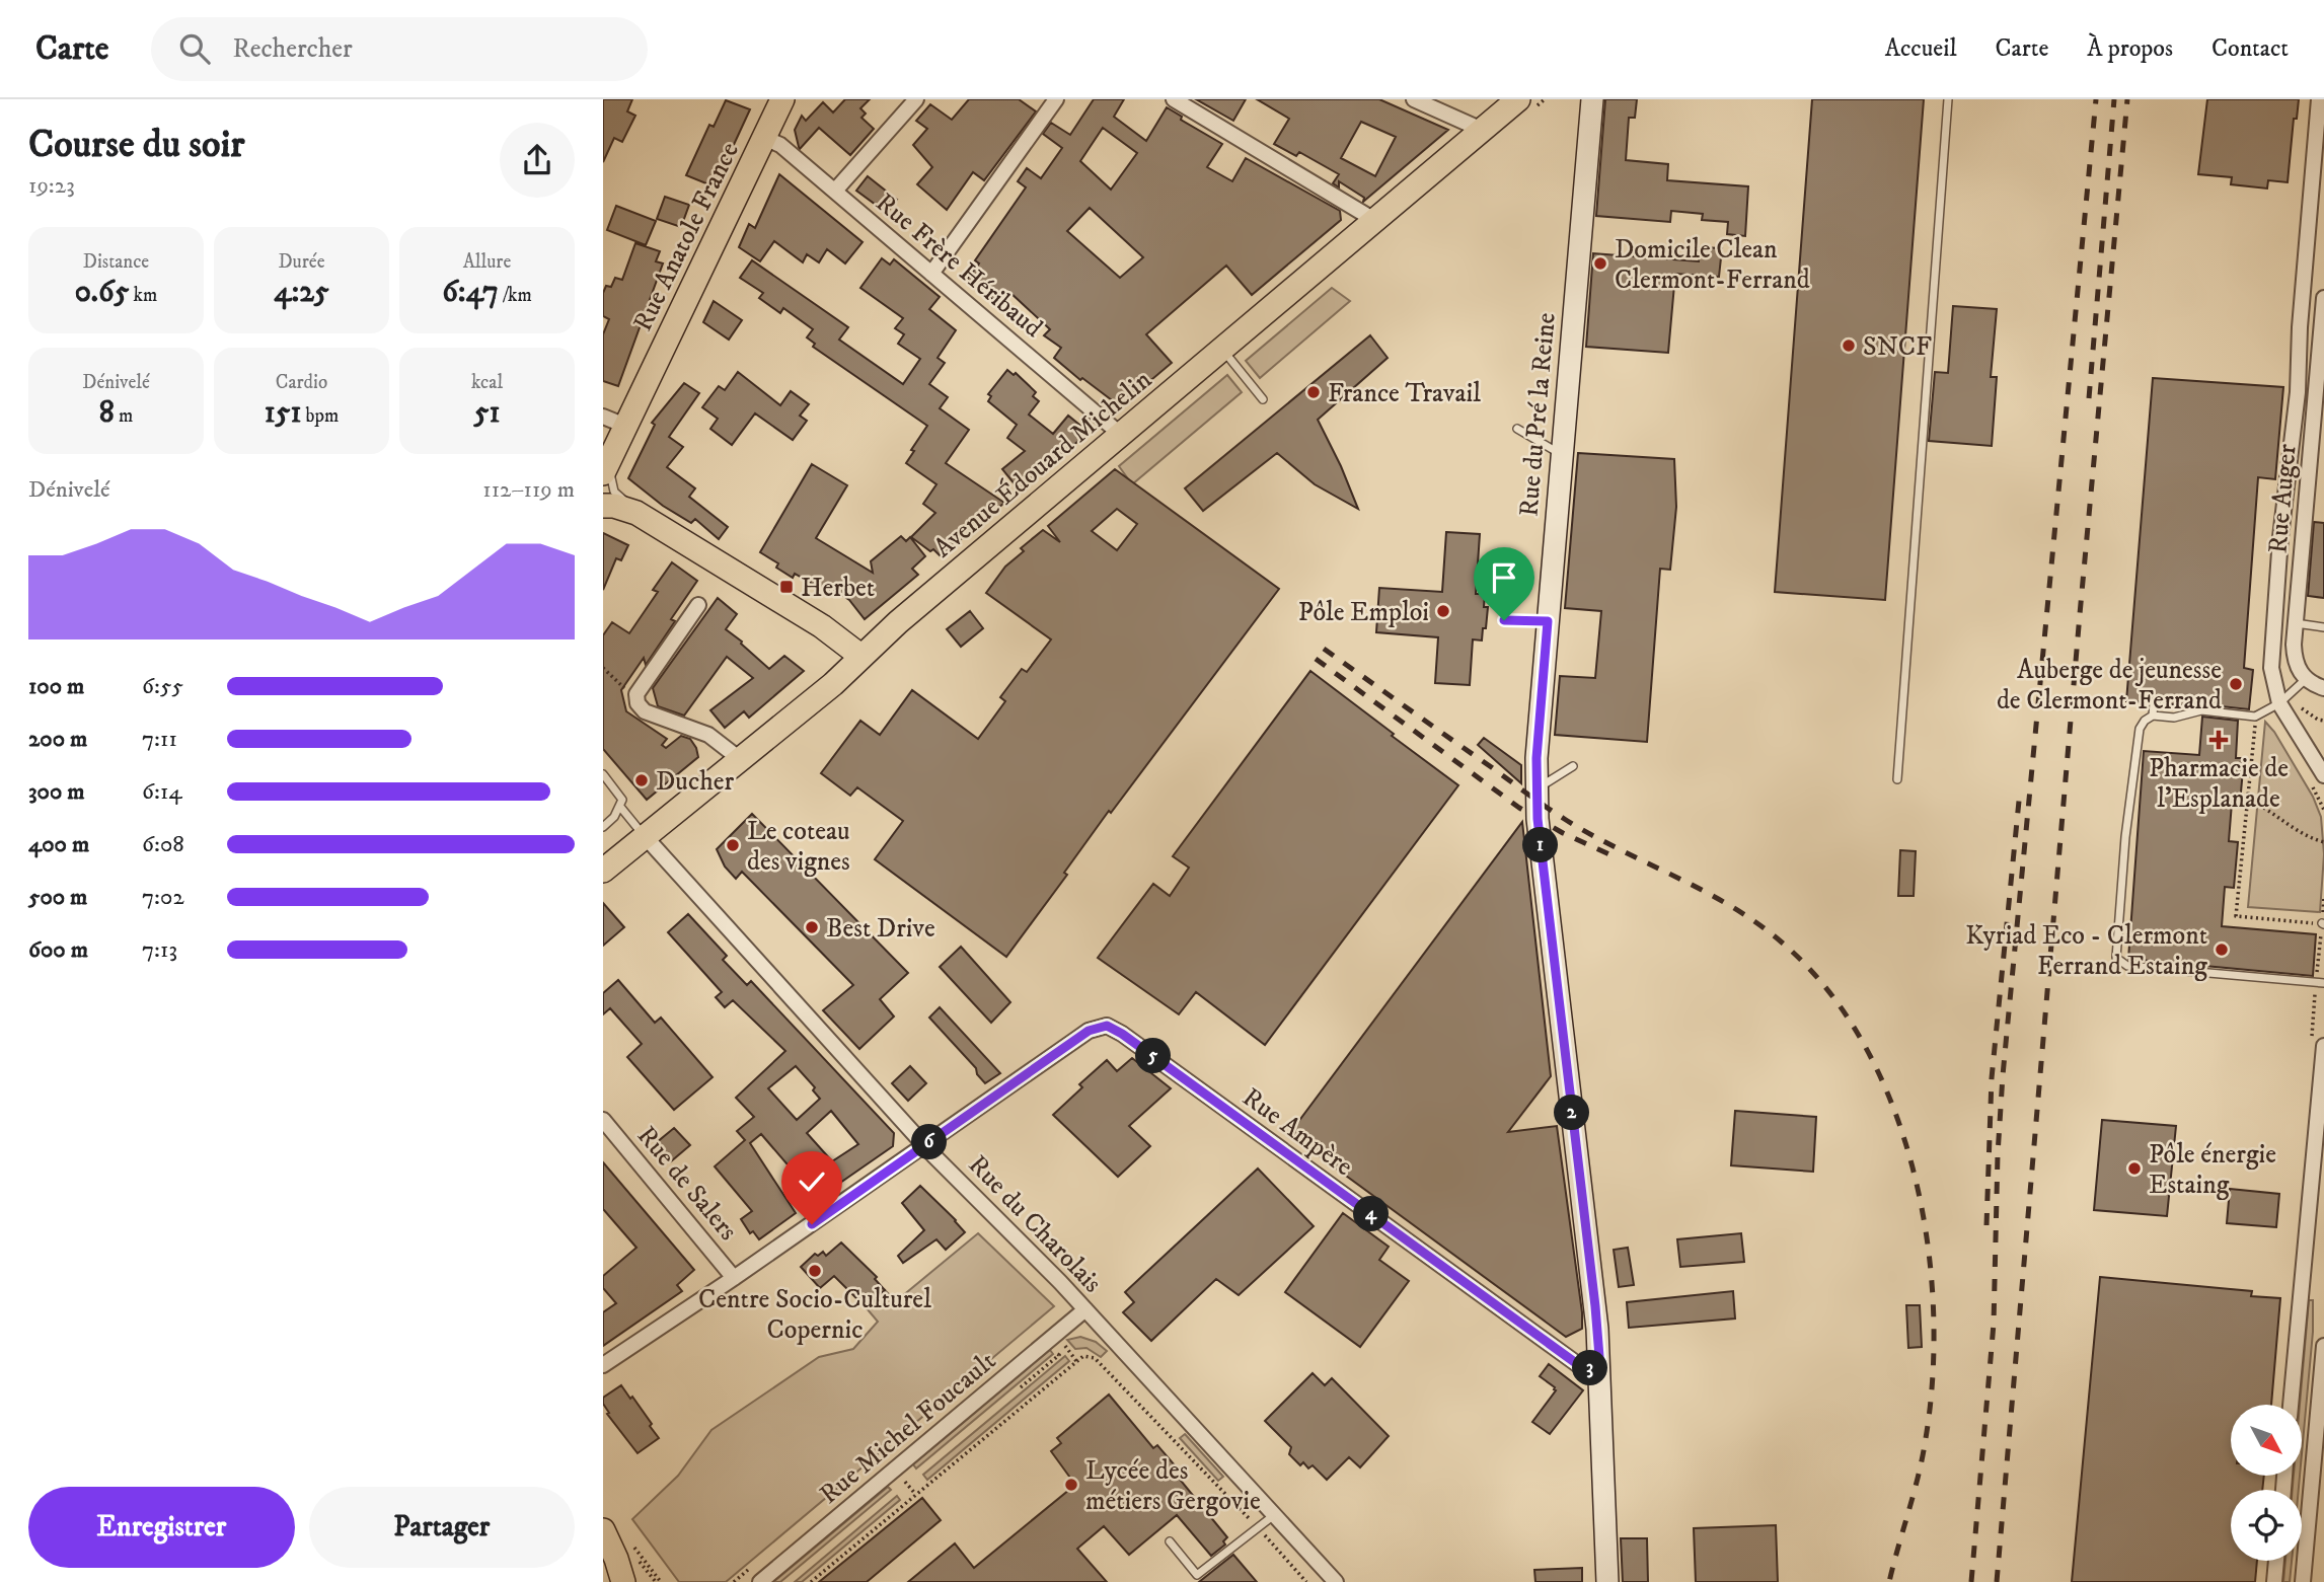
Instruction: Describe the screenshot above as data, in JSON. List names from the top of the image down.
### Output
{
  "streets": {
    "main road": ["Rue Anatole France", "Rue du Pré la Reine", "Avenue Édouard Michelin"],
    "street": [
      "Rue Frère Héribaud",
      "Rue Auger",
      "Rue Ampère",
      "Rue de Salers",
      "Rue du Charolais",
      "Rue Michel Foucault"
    ]
  },
  "crossings": [
    ["Rue Anatole France", "Rue Frère Héribaud"],
    ["Rue Frère Héribaud", "Avenue Édouard Michelin"],
    ["Rue du Pré la Reine", "Rue Ampère"],
    ["Avenue Édouard Michelin", "Rue du Charolais"],
    ["Rue Ampère", "Rue du Charolais"],
    ["Rue du Charolais", "Rue Michel Foucault"]
  ],
  "places": {
    "other": [
      "Domicile Clean Clermont-Ferrand",
      "SNCF",
      "France Travail",
      "Pôle Emploi",
      "Auberge de jeunesse de Clermont-Ferrand",
      "Ducher",
      "Le coteau des vignes",
      "Best Drive",
      "Kyriad Eco - Clermont Ferrand Estaing",
      "Pôle énergie Estaing",
      "Centre Socio-Culturel Copernic",
      "Lycée des métiers Gergovie"
    ],
    "transit": ["Herbet"],
    "health": ["Pharmacie de l'Esplanade"]
  },
  "north": "bottom right",
  "page": {
    "header": "Carte",
    "search": "Rechercher",
    "nav": [
      "Accueil",
      "Carte",
      "À propos",
      "Contact"
    ],
    "heading": ["Course du soir", "19:23"],
    "stats": [
      ["Distance", "0.65 km"],
      ["Durée", "4:25"],
      ["Allure", "6:47 /km"],
      ["Dénivelé", "8 m"],
      ["Cardio", "151 bpm"],
      ["kcal", "51"]
    ],
    "chart": ["Dénivelé", "112–119 m"],
    "list": [
      {
        "name": "100 m",
        "note": "6:55"
      },
      {
        "name": "200 m",
        "note": "7:11"
      },
      {
        "name": "300 m",
        "note": "6:14"
      },
      {
        "name": "400 m",
        "note": "6:08"
      },
      {
        "name": "500 m",
        "note": "7:02"
      },
      {
        "name": "600 m",
        "note": "7:13"
      }
    ],
    "pins": [
      "1",
      "5",
      "2",
      "6",
      "4",
      "3"
    ],
    "buttons": ["Enregistrer", "Partager"]
  }
}
